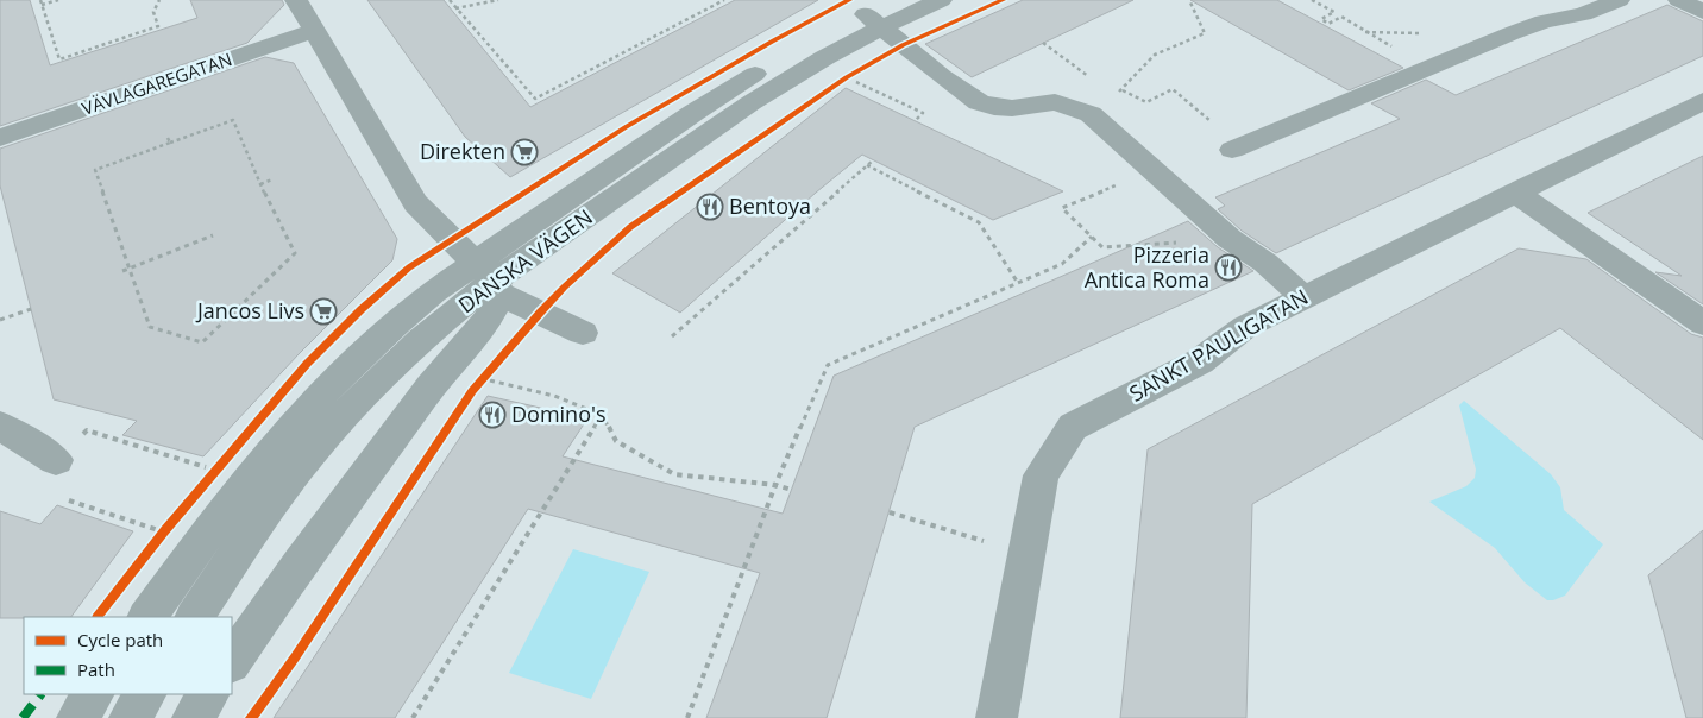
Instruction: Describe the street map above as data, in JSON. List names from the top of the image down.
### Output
{
  "streets": {
    "street": ["VÄVLAGAREGATAN", "DANSKA VÄGEN", "SANKT PAULIGATAN"]
  },
  "places": {
    "supermarket": ["Direkten", "Jancos Livs"],
    "restaurant": ["Bentoya", "Pizzeria Antica Roma", "Domino's"]
  },
  "legend": ["Cycle path", "Path"]
}
